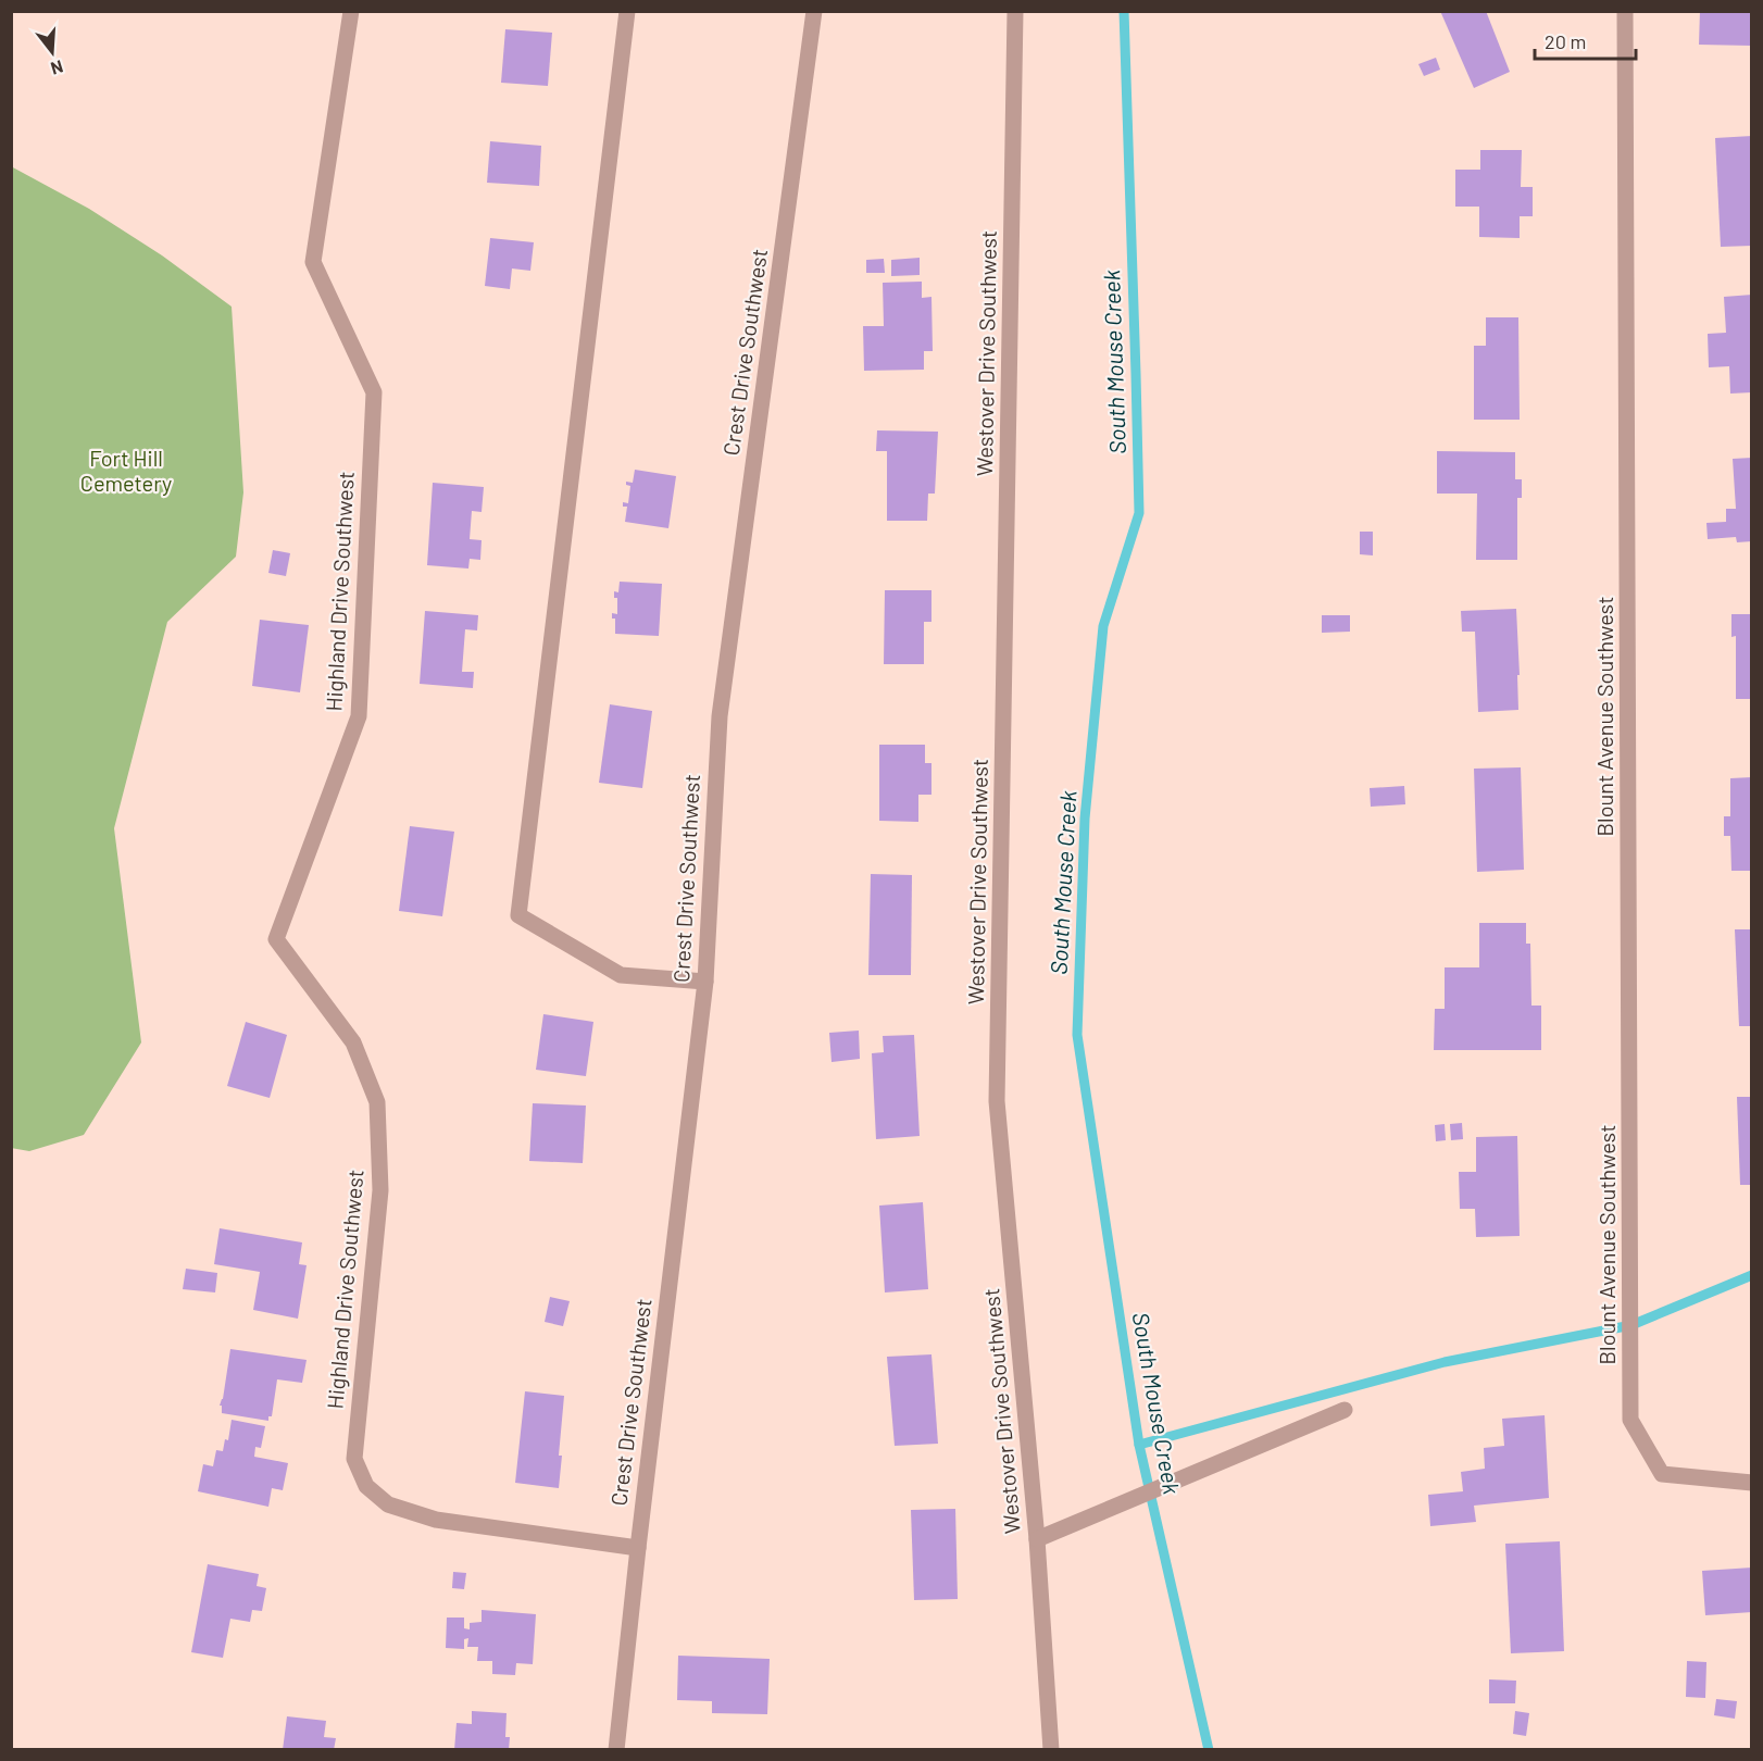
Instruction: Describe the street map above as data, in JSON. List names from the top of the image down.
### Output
{
  "streets": {
    "street": [
      "Crest Drive Southwest",
      "Westover Drive Southwest",
      "Highland Drive Southwest",
      "Blount Avenue Southwest"
    ]
  },
  "crossings": [
    ["Crest Drive Southwest", "Highland Drive Southwest"]
  ],
  "water": ["South Mouse Creek"],
  "parks": ["Fort Hill Cemetery"],
  "scale_bar": "20 m",
  "north": "bottom"
}
